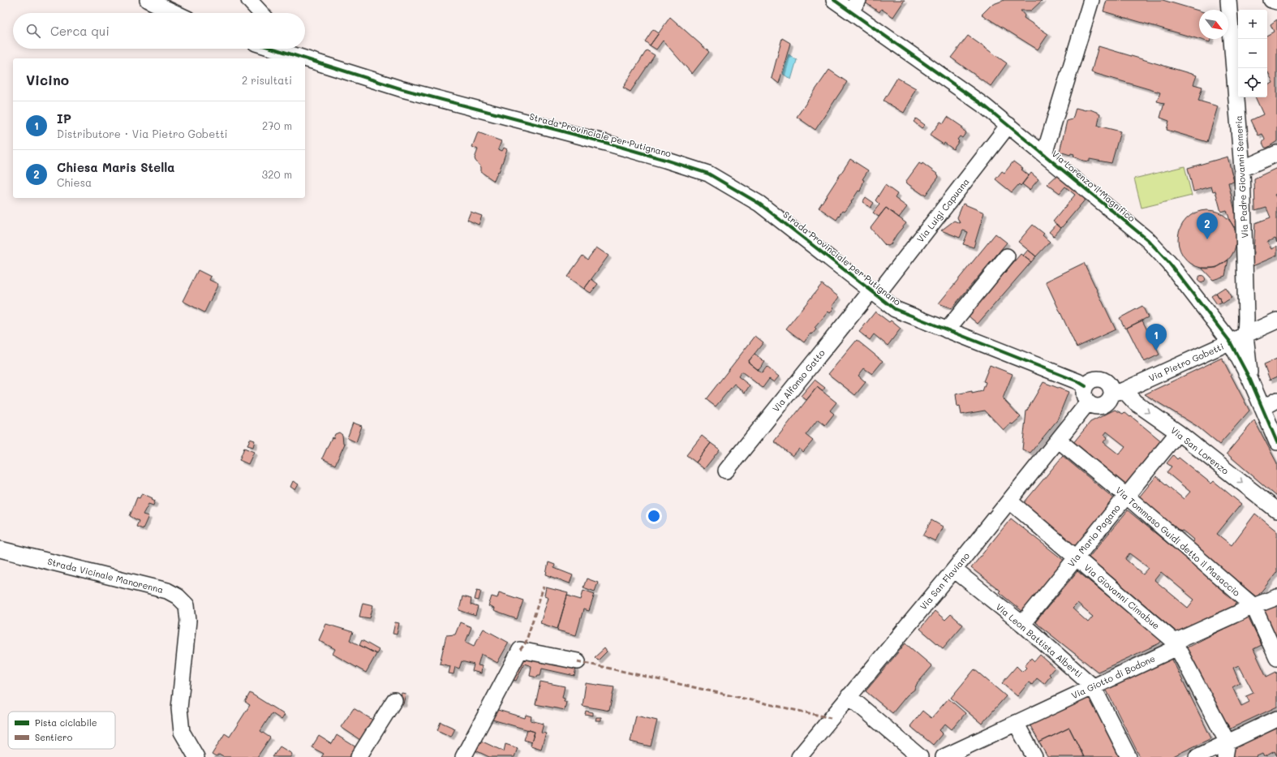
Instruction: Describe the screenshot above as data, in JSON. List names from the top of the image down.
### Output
{
  "streets": {
    "street": [
      "Strada Provinciale per Putignano",
      "Via Padre Giovanni Semeria",
      "Via Lorenzo il Magnifico",
      "Via Luigi Capuana",
      "Via Pietro Gobetti",
      "Via Alfonso Gatto",
      "Via San Lorenzo",
      "Via Mario Pagano",
      "Via Tommaso Guidi detto il Masaccio",
      "Strada Vicinale Manorenna",
      "Via San Flaviano",
      "Via Giovanni Cimabue",
      "Via Leon Battista Alberti",
      "Via Giotto di Bodone"
    ]
  },
  "crossings": [
    ["Strada Provinciale per Putignano", "Via Luigi Capuana"],
    ["Strada Provinciale per Putignano", "Via Pietro Gobetti"],
    ["Strada Provinciale per Putignano", "Via Alfonso Gatto"],
    ["Strada Provinciale per Putignano", "Via San Lorenzo"],
    ["Strada Provinciale per Putignano", "Via San Flaviano"],
    ["Via Padre Giovanni Semeria", "Via Lorenzo il Magnifico"],
    ["Via Padre Giovanni Semeria", "Via Pietro Gobetti"],
    ["Via Lorenzo il Magnifico", "Via Luigi Capuana"],
    ["Via Lorenzo il Magnifico", "Via Pietro Gobetti"],
    ["Via Luigi Capuana", "Via Alfonso Gatto"],
    ["Via Pietro Gobetti", "Via San Lorenzo"],
    ["Via Pietro Gobetti", "Via San Flaviano"],
    ["Via San Lorenzo", "Via Mario Pagano"],
    ["Via San Lorenzo", "Via San Flaviano"],
    ["Via Mario Pagano", "Via Tommaso Guidi detto il Masaccio"],
    ["Via Mario Pagano", "Via Giovanni Cimabue"],
    ["Via Mario Pagano", "Via Leon Battista Alberti"],
    ["Via Tommaso Guidi detto il Masaccio", "Via San Flaviano"],
    ["Via Tommaso Guidi detto il Masaccio", "Via Giotto di Bodone"],
    ["Via San Flaviano", "Via Giovanni Cimabue"],
    ["Via San Flaviano", "Via Leon Battista Alberti"],
    ["Via Giovanni Cimabue", "Via Giotto di Bodone"],
    ["Via Leon Battista Alberti", "Via Giotto di Bodone"]
  ],
  "one_way": ["Via San Lorenzo"],
  "legend": ["Pista ciclabile", "Sentiero"],
  "north": "bottom right",
  "page": {
    "map_buttons": ["+", "−"],
    "search": "Cerca qui",
    "heading": ["Vicino", "2 risultati"],
    "list": [
      {
        "mark": "1",
        "name": "IP",
        "note": "Distributore · Via Pietro Gobetti",
        "value": "270 m"
      },
      {
        "mark": "2",
        "name": "Chiesa Maris Stella",
        "note": "Chiesa",
        "value": "320 m"
      }
    ],
    "pins": ["2", "1"]
  }
}
